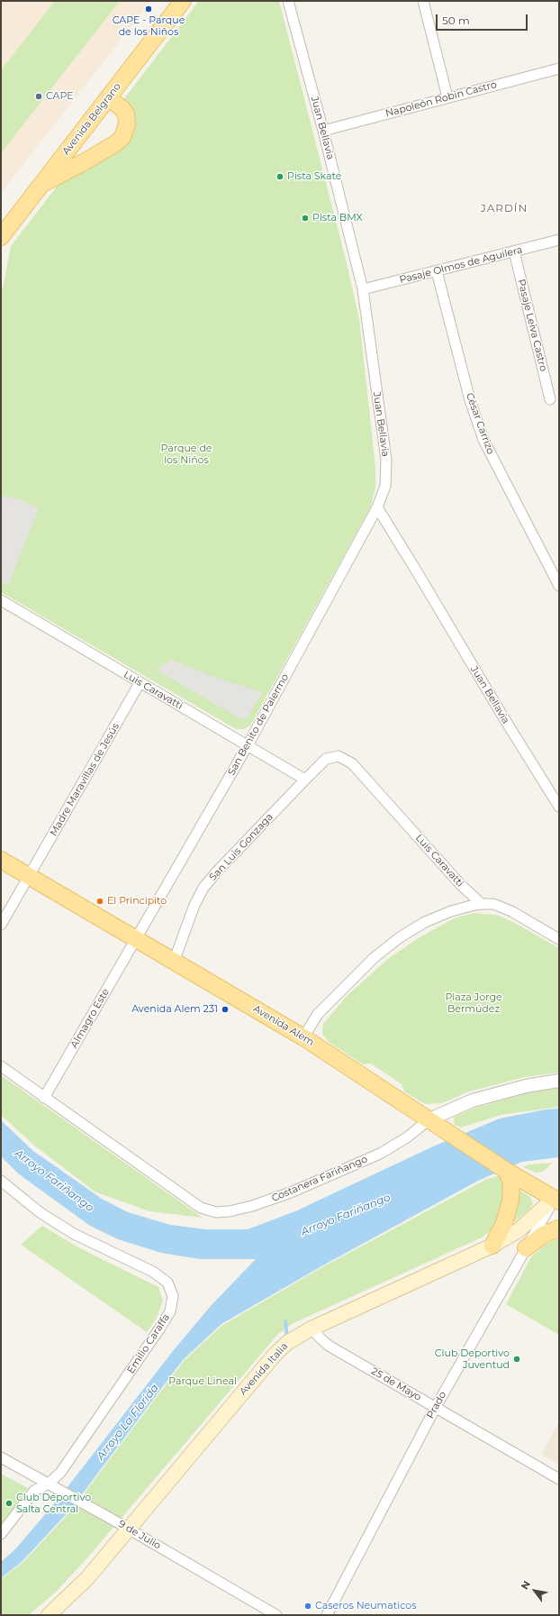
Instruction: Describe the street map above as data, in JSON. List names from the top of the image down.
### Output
{
  "streets": {
    "main road": ["Avenida Belgrano", "Avenida Alem", "Avenida Italia"],
    "street": [
      "Napoleón Robin Castro",
      "Juan Bellavia",
      "Pasaje Olmos de Aguilera",
      "Pasaje Leiva Castro",
      "César Carrizo",
      "Luis Caravatti",
      "San Benito de Palermo",
      "Madre Maravillas de Jesús",
      "San Luis Gonzaga",
      "Almagro Este",
      "Costanera Fariñango",
      "Emilio Caraffa",
      "25 de Mayo",
      "Prado",
      "9 de Julio"
    ]
  },
  "crossings": [
    ["Napoleón Robin Castro", "Juan Bellavia"],
    ["Juan Bellavia", "Pasaje Olmos de Aguilera"],
    ["Juan Bellavia", "San Benito de Palermo"],
    ["Pasaje Olmos de Aguilera", "Pasaje Leiva Castro"],
    ["Pasaje Olmos de Aguilera", "César Carrizo"],
    ["Luis Caravatti", "San Benito de Palermo"],
    ["Luis Caravatti", "Madre Maravillas de Jesús"],
    ["Luis Caravatti", "San Luis Gonzaga"],
    ["San Benito de Palermo", "Almagro Este"],
    ["San Benito de Palermo", "Avenida Alem"],
    ["Madre Maravillas de Jesús", "Avenida Alem"],
    ["San Luis Gonzaga", "Avenida Alem"],
    ["Almagro Este", "Avenida Alem"],
    ["Almagro Este", "Costanera Fariñango"],
    ["Avenida Alem", "Costanera Fariñango"],
    ["Avenida Alem", "Avenida Italia"],
    ["Avenida Alem", "Prado"],
    ["Emilio Caraffa", "9 de Julio"],
    ["Avenida Italia", "25 de Mayo"],
    ["Avenida Italia", "Prado"],
    ["Avenida Italia", "9 de Julio"],
    ["25 de Mayo", "Prado"]
  ],
  "districts": ["JARDÍN"],
  "water": ["Arroyo Fariñango", "Arroyo La Florida"],
  "parks": ["Parque de los Niños", "Plaza Jorge Bermúdez", "Parque Lineal"],
  "places": [
    "CAPE - Parque de los Niños",
    "CAPE",
    "Pista Skate",
    "Pista BMX",
    "El Principito",
    "Avenida Alem 231",
    "Club Deportivo Juventud",
    "Club Deportivo Salta Central",
    "Caseros Neumaticos"
  ],
  "scale_bar": "50 m",
  "north": "top left"
}
